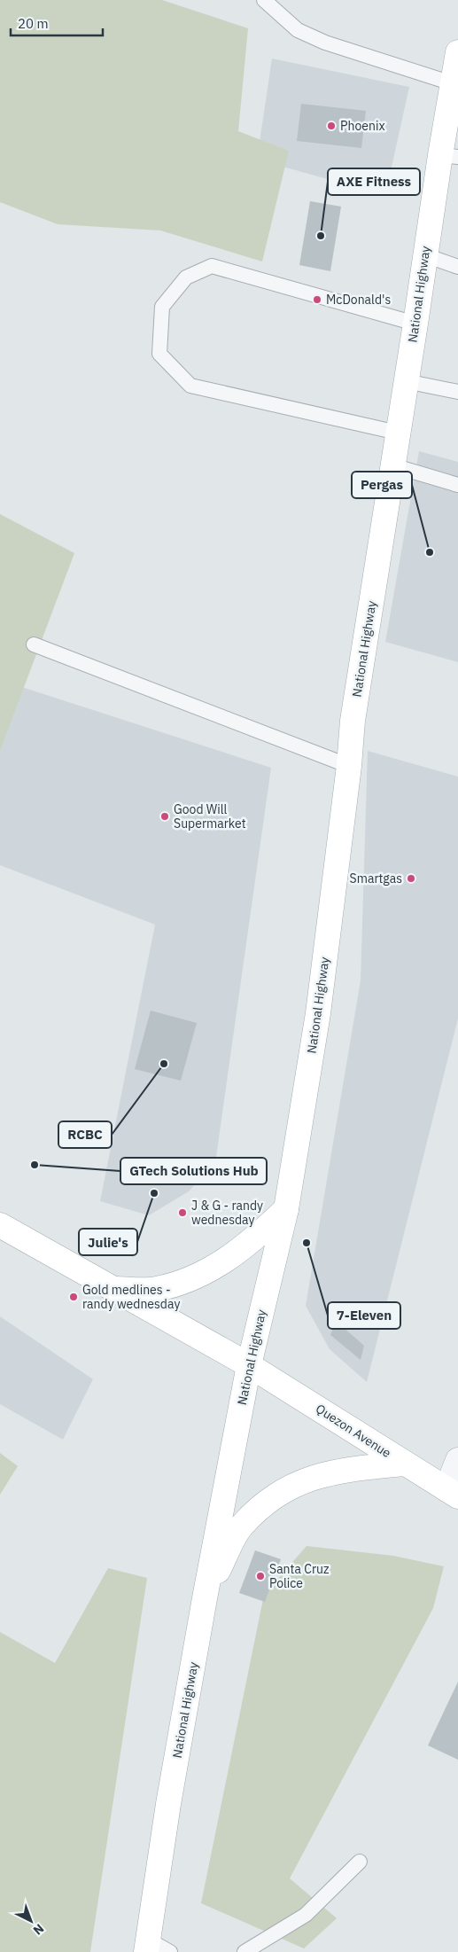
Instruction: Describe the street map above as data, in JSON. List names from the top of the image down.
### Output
{
  "streets": {
    "main road": ["National Highway", "Quezon Avenue"]
  },
  "crossings": [
    ["National Highway", "Quezon Avenue"]
  ],
  "places": [
    "Phoenix",
    "AXE Fitness",
    "McDonald's",
    "Pergas",
    "Good Will Supermarket",
    "Smartgas",
    "RCBC",
    "GTech Solutions Hub",
    "Julie's",
    "J & G - randy wednesday",
    "7-Eleven",
    "Gold medlines - randy wednesday",
    "Santa Cruz Police"
  ],
  "scale_bar": "20 m",
  "north": "bottom right"
}
